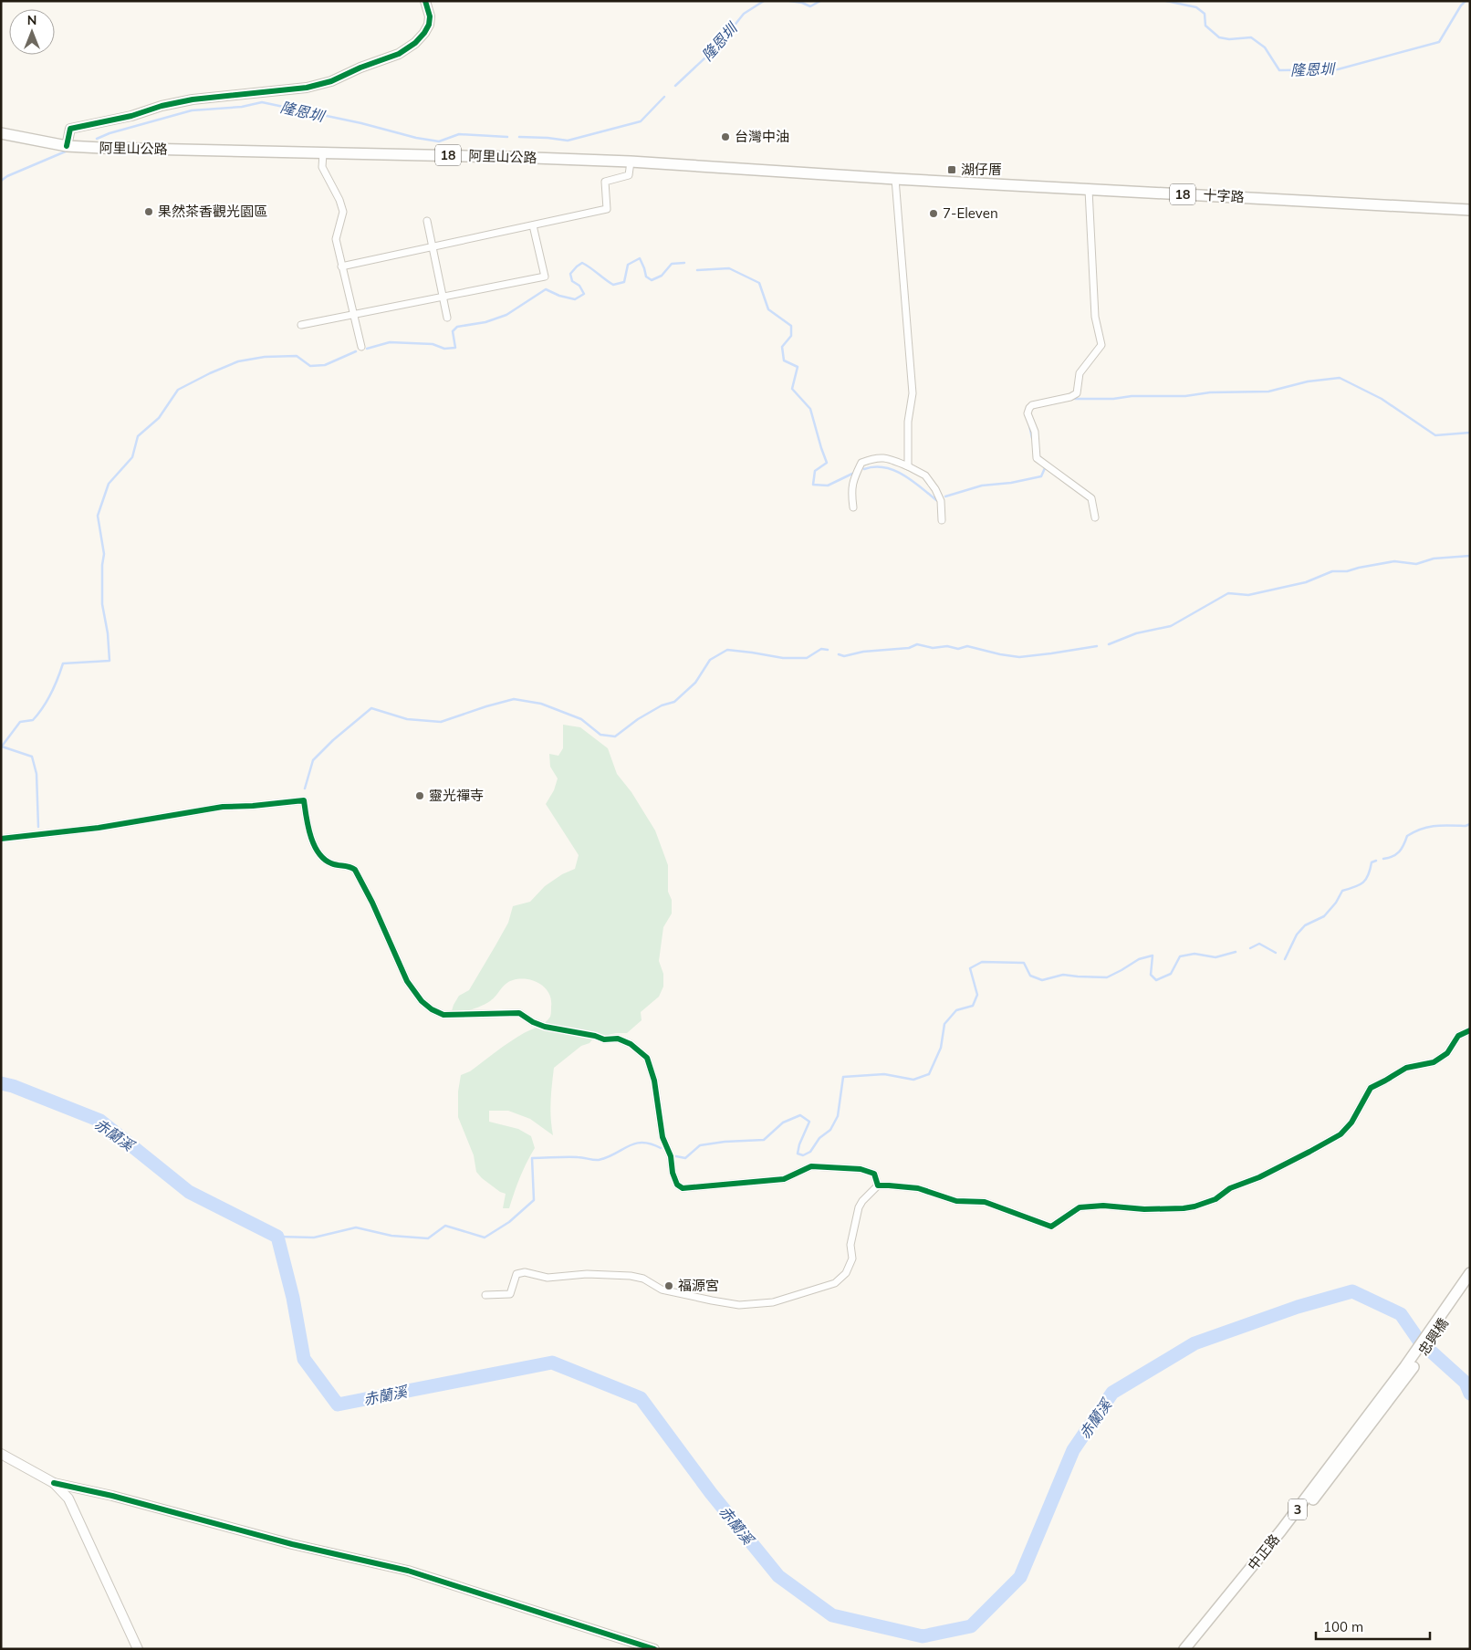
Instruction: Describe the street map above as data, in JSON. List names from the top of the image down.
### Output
{
  "streets": {
    "main road": [
      "阿里山公路",
      "18",
      "十字路",
      "忠興橋",
      "3",
      "中正路"
    ]
  },
  "crossings": [
    ["阿里山公路", "十字路"],
    ["忠興橋", "3"],
    ["忠興橋", "中正路"]
  ],
  "water": ["隆恩圳", "赤蘭溪"],
  "places": {
    "other": [
      "台灣中油",
      "果然茶香觀光園區",
      "7-Eleven",
      "靈光禪寺",
      "福源宮"
    ],
    "transit": ["湖仔厝"]
  },
  "scale_bar": "100 m",
  "north": "top"
}
